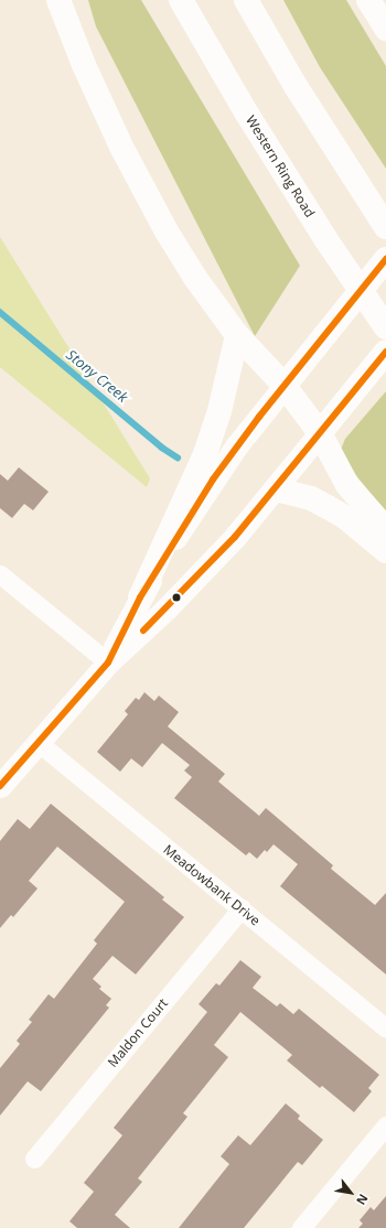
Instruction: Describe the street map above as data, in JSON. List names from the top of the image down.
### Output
{
  "streets": {
    "main road": ["Western Ring Road"],
    "street": ["Meadowbank Drive", "Maldon Court"]
  },
  "crossings": [
    ["Meadowbank Drive", "Maldon Court"]
  ],
  "water": ["Stony Creek"],
  "north": "bottom right"
}
